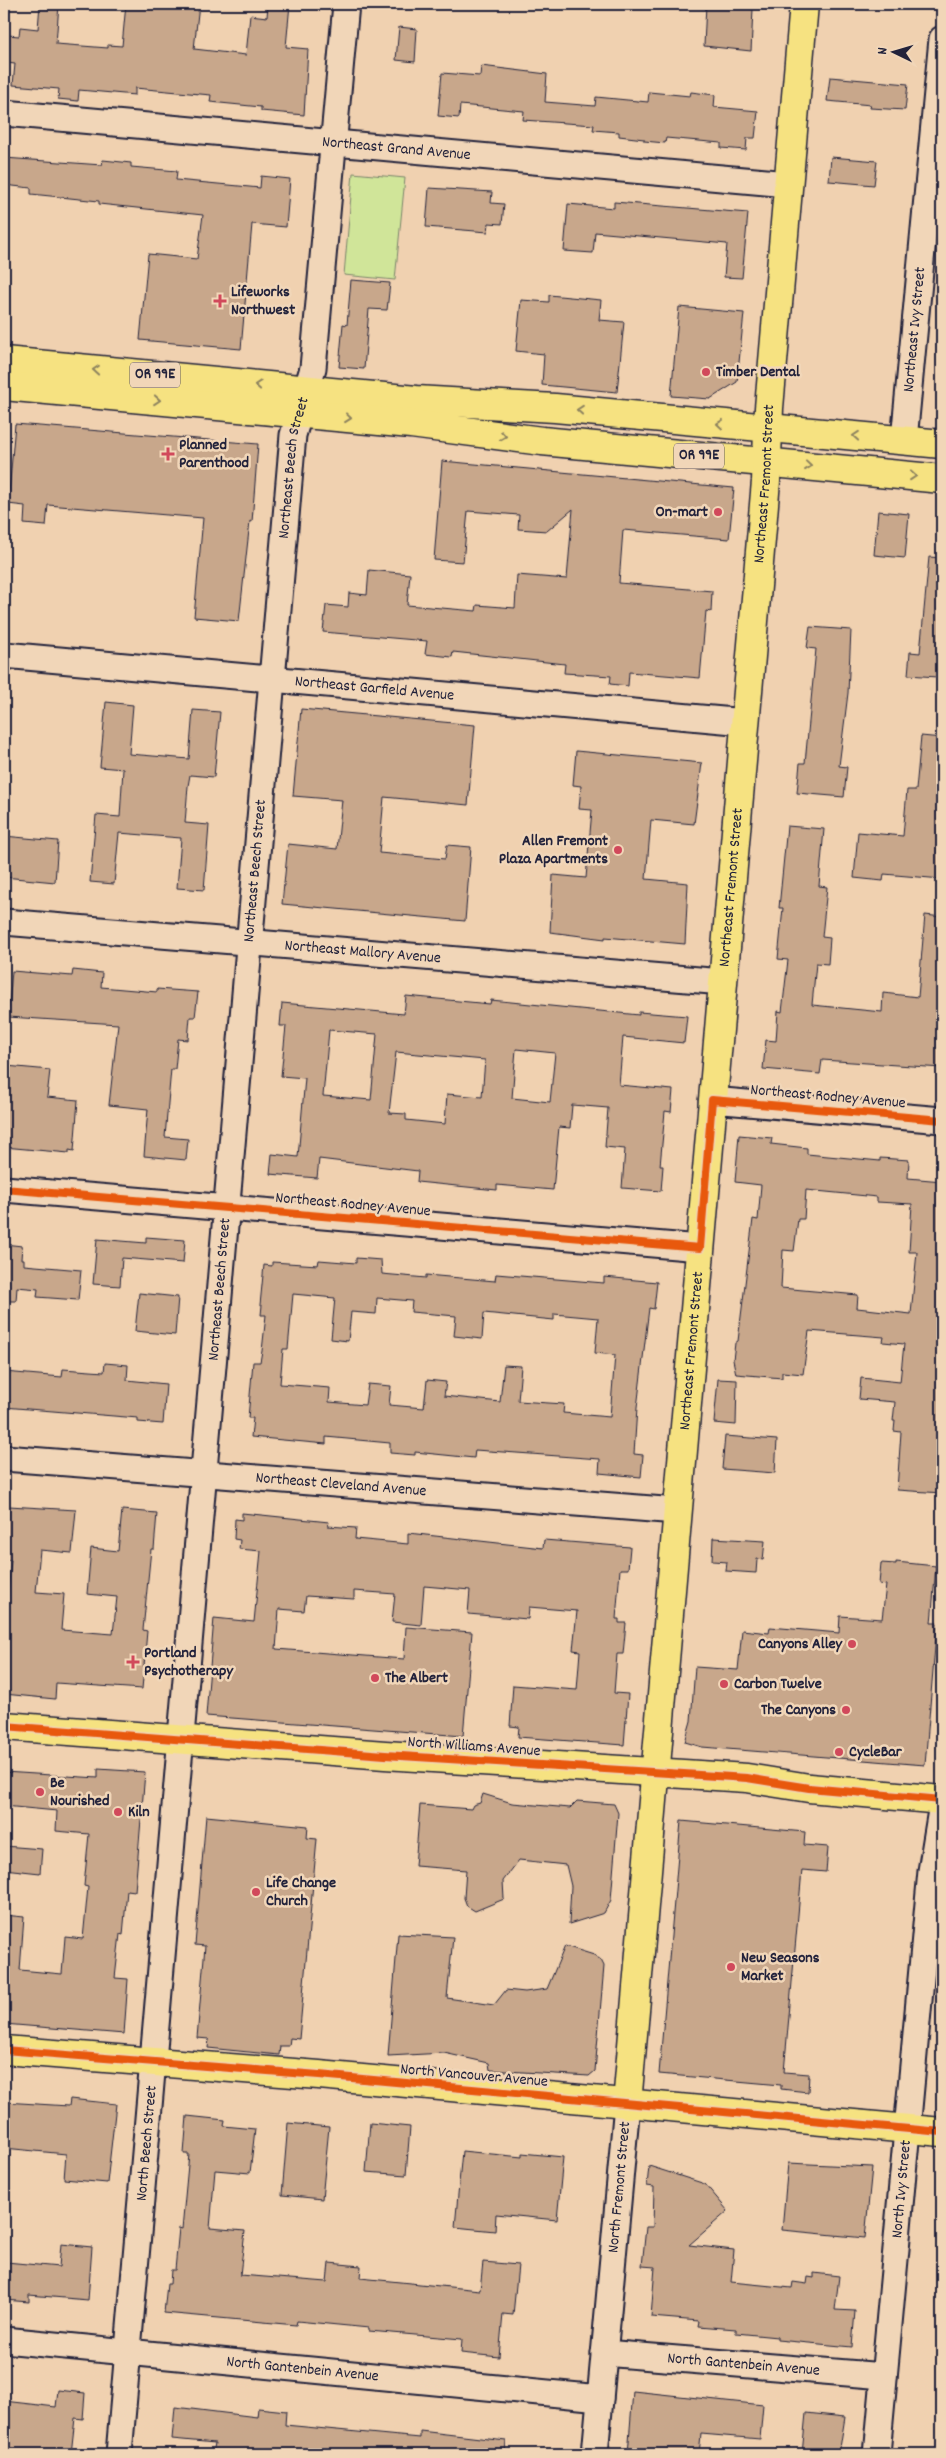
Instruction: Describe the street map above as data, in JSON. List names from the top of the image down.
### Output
{
  "streets": {
    "main road": [
      "OR 99E",
      "Northeast Fremont Street",
      "North Williams Avenue",
      "North Vancouver Avenue",
      "North Fremont Street"
    ],
    "street": [
      "Northeast Grand Avenue",
      "Northeast Ivy Street",
      "Northeast Beech Street",
      "Northeast Garfield Avenue",
      "Northeast Mallory Avenue",
      "Northeast Rodney Avenue",
      "Northeast Cleveland Avenue",
      "North Beech Street",
      "North Ivy Street",
      "North Gantenbein Avenue"
    ]
  },
  "crossings": [
    ["Northeast Grand Avenue", "Northeast Beech Street"],
    ["Northeast Grand Avenue", "Northeast Fremont Street"],
    ["Northeast Ivy Street", "OR 99E"],
    ["OR 99E", "Northeast Beech Street"],
    ["OR 99E", "Northeast Fremont Street"],
    ["Northeast Beech Street", "Northeast Garfield Avenue"],
    ["Northeast Beech Street", "Northeast Mallory Avenue"],
    ["Northeast Beech Street", "Northeast Rodney Avenue"],
    ["Northeast Beech Street", "Northeast Cleveland Avenue"],
    ["Northeast Beech Street", "North Williams Avenue"],
    ["Northeast Beech Street", "North Beech Street"],
    ["Northeast Fremont Street", "Northeast Garfield Avenue"],
    ["Northeast Fremont Street", "Northeast Mallory Avenue"],
    ["Northeast Fremont Street", "Northeast Rodney Avenue"],
    ["Northeast Fremont Street", "Northeast Cleveland Avenue"],
    ["Northeast Fremont Street", "North Williams Avenue"],
    ["Northeast Fremont Street", "North Fremont Street"],
    ["North Williams Avenue", "North Beech Street"],
    ["North Williams Avenue", "North Fremont Street"],
    ["North Vancouver Avenue", "North Beech Street"],
    ["North Vancouver Avenue", "North Fremont Street"],
    ["North Vancouver Avenue", "North Ivy Street"],
    ["North Beech Street", "North Gantenbein Avenue"],
    ["North Fremont Street", "North Gantenbein Avenue"],
    ["North Ivy Street", "North Gantenbein Avenue"]
  ],
  "places": {
    "health": ["Lifeworks Northwest", "Planned Parenthood", "Portland Psychotherapy"],
    "other": [
      "Timber Dental",
      "On-mart",
      "Allen Fremont Plaza Apartments",
      "Canyons Alley",
      "The Albert",
      "Carbon Twelve",
      "The Canyons",
      "CycleBar",
      "Be Nourished",
      "Kiln",
      "Life Change Church",
      "New Seasons Market"
    ]
  },
  "north": "left"
}
